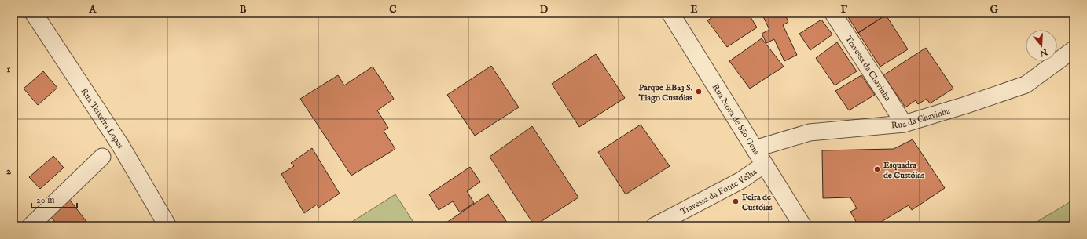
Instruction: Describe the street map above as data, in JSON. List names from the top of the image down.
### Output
{
  "streets": {
    "street": [
      "Travessa da Chavinha",
      "Rua da Chavinha",
      "Rua Teixeira Lopes",
      "Rua Nova de São Gens",
      "Travessa da Fonte Velha"
    ]
  },
  "crossings": [
    ["Travessa da Chavinha", "Rua da Chavinha"],
    ["Rua da Chavinha", "Rua Nova de São Gens"],
    ["Rua Nova de São Gens", "Travessa da Fonte Velha"]
  ],
  "places": ["Parque EB23 S. Tiago Custóias", "Esquadra de Custóias", "Feira de Custóias"],
  "scale_bar": "20 m",
  "north": "bottom",
  "grid": {
    "columns": [
      "A",
      "B",
      "C",
      "D",
      "E",
      "F",
      "G"
    ],
    "rows": ["1", "2"]
  }
}
